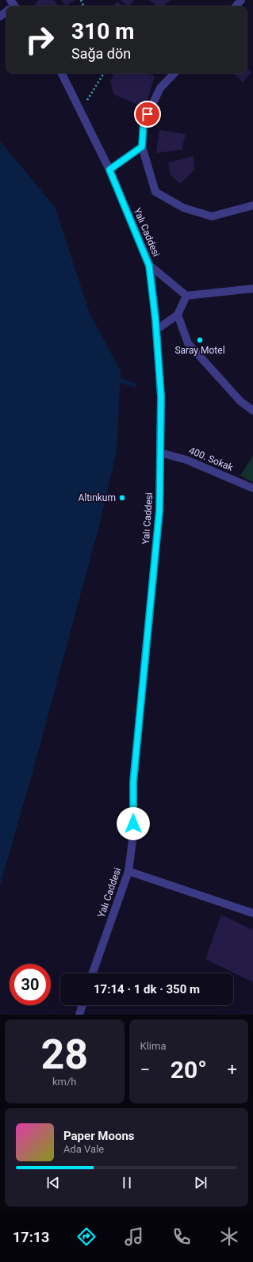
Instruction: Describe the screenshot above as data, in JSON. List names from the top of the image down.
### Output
{
  "streets": {
    "street": ["Yalı Caddesi", "400. Sokak"]
  },
  "crossings": [
    ["Yalı Caddesi", "400. Sokak"]
  ],
  "places": ["Saray Motel", "Altınkum"],
  "page": {
    "turn": ["310 m", "Sağa dön"],
    "limit": "30",
    "trip": "17:14 · 1 dk · 350 m",
    "tile": [
      ["28", "km/h"],
      "Klima"
    ],
    "heat": ["−", "20°", "+"],
    "song": ["Paper Moons", "Ada Vale"],
    "tabs": "17:13"
  }
}
